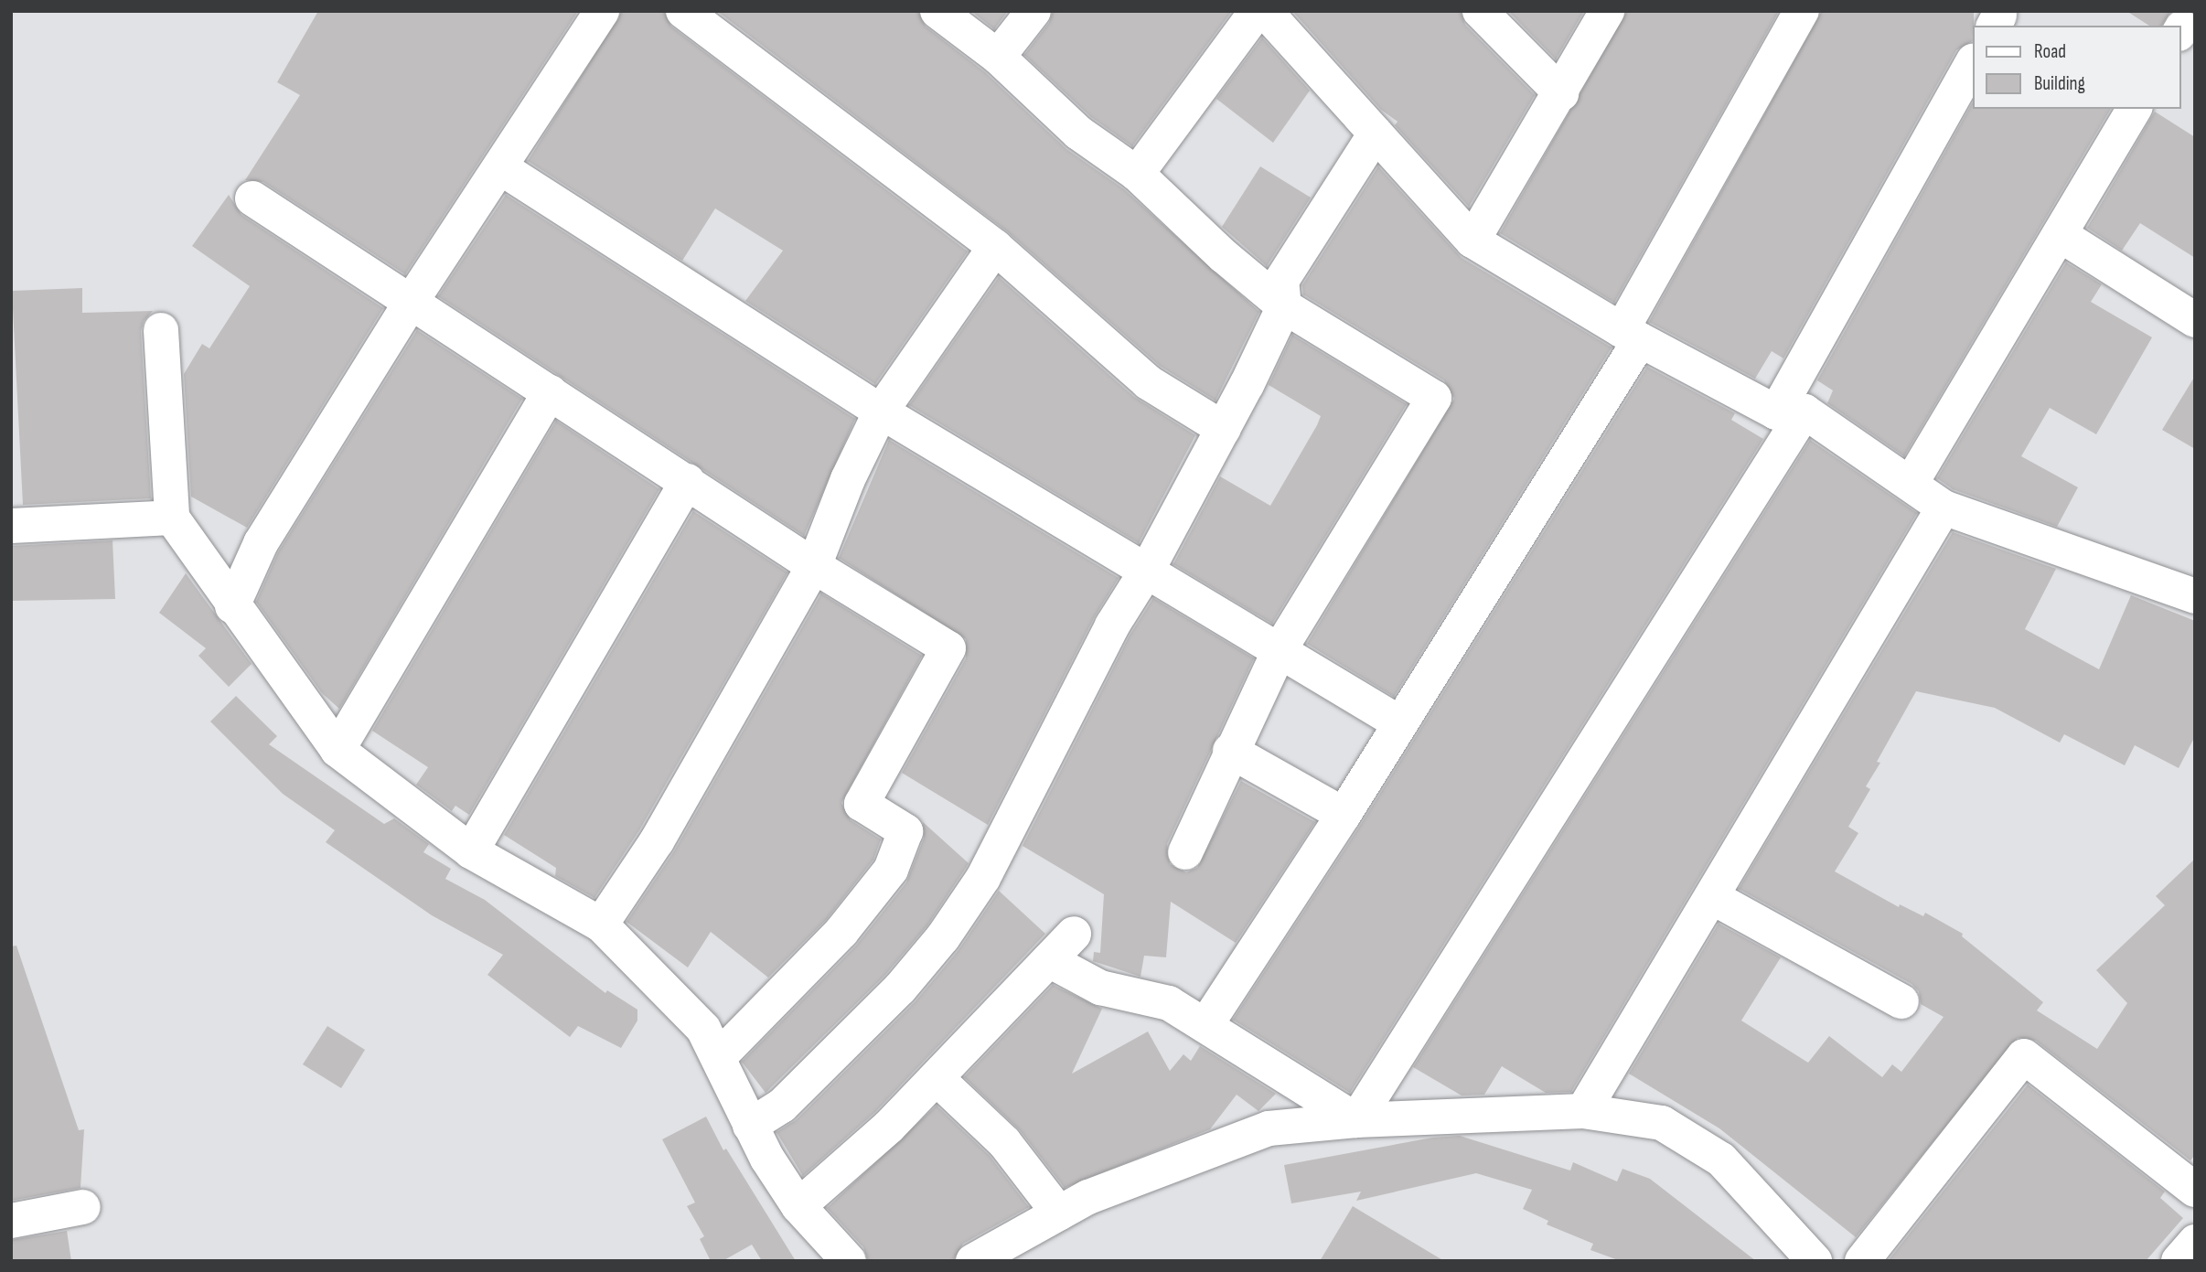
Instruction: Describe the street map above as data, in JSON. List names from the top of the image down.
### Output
{
  "legend": ["Road", "Building"]
}
